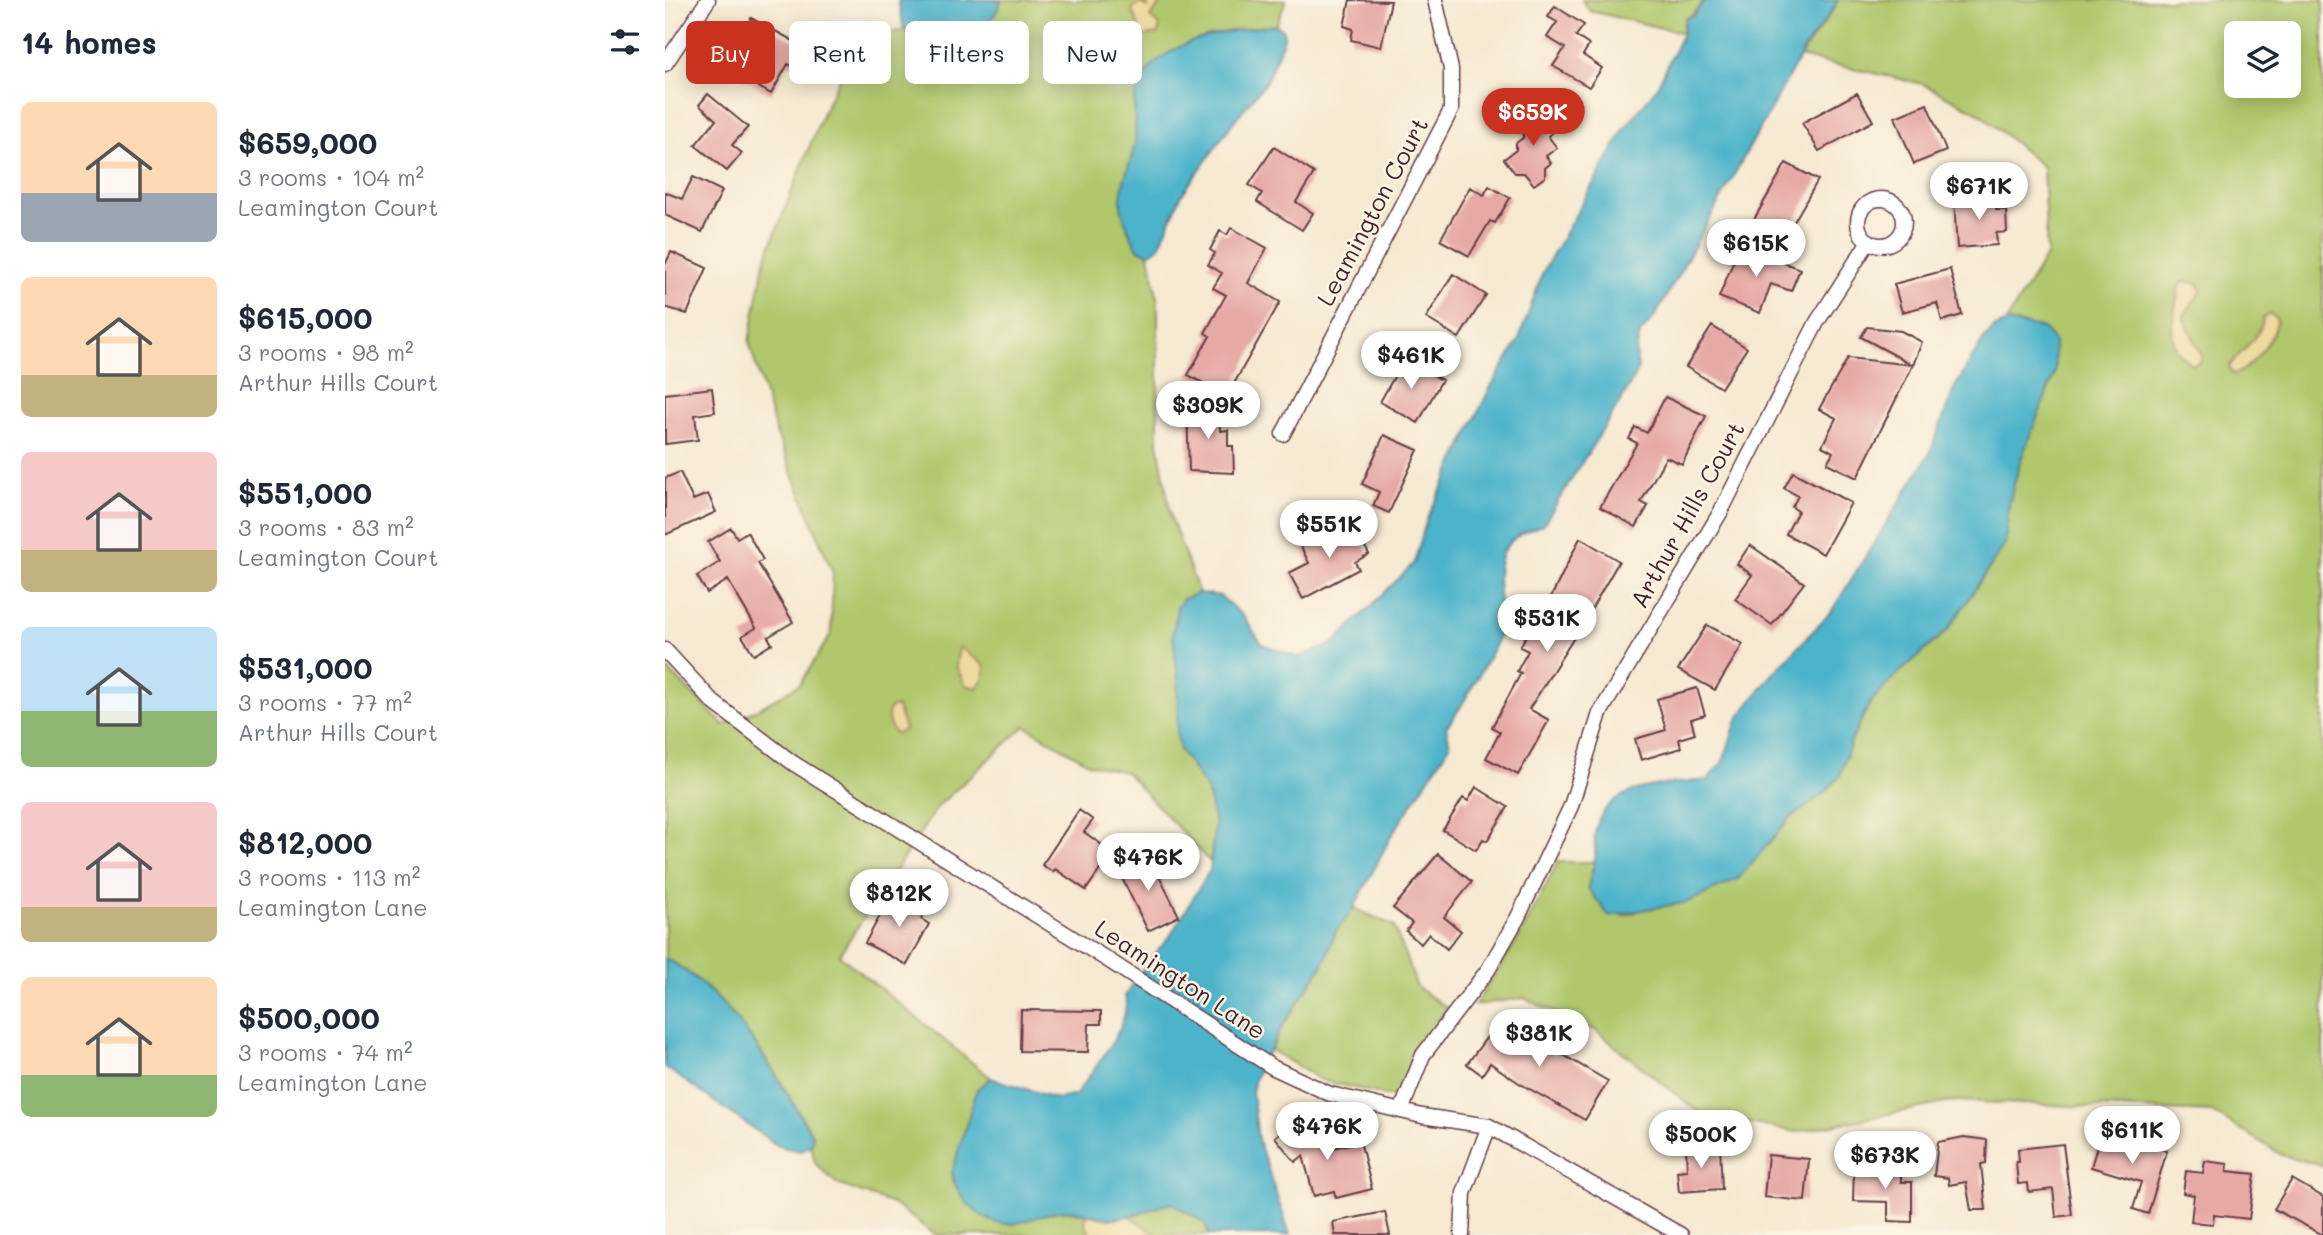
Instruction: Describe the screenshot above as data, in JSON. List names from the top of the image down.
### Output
{
  "streets": {
    "street": ["Leamington Court", "Arthur Hills Court", "Leamington Lane"]
  },
  "crossings": [
    ["Arthur Hills Court", "Leamington Lane"]
  ],
  "page": {
    "heading": "14 homes",
    "chip": [
      "Buy",
      "Rent",
      "Filters",
      "New"
    ],
    "list": [
      {
        "name": "$659,000",
        "note": "3 rooms · 104 m² · Leamington Court"
      },
      {
        "name": "$615,000",
        "note": "3 rooms · 98 m² · Arthur Hills Court"
      },
      {
        "name": "$551,000",
        "note": "3 rooms · 83 m² · Leamington Court"
      },
      {
        "name": "$531,000",
        "note": "3 rooms · 77 m² · Arthur Hills Court"
      },
      {
        "name": "$812,000",
        "note": "3 rooms · 113 m² · Leamington Lane"
      },
      {
        "name": "$500,000",
        "note": "3 rooms · 74 m² · Leamington Lane"
      }
    ],
    "price": [
      "$659K",
      "$671K",
      "$615K",
      "$461K",
      "$309K",
      "$551K",
      "$531K",
      "$476K",
      "$812K",
      "$381K",
      "$476K",
      "$611K",
      "$500K",
      "$673K"
    ]
  }
}
